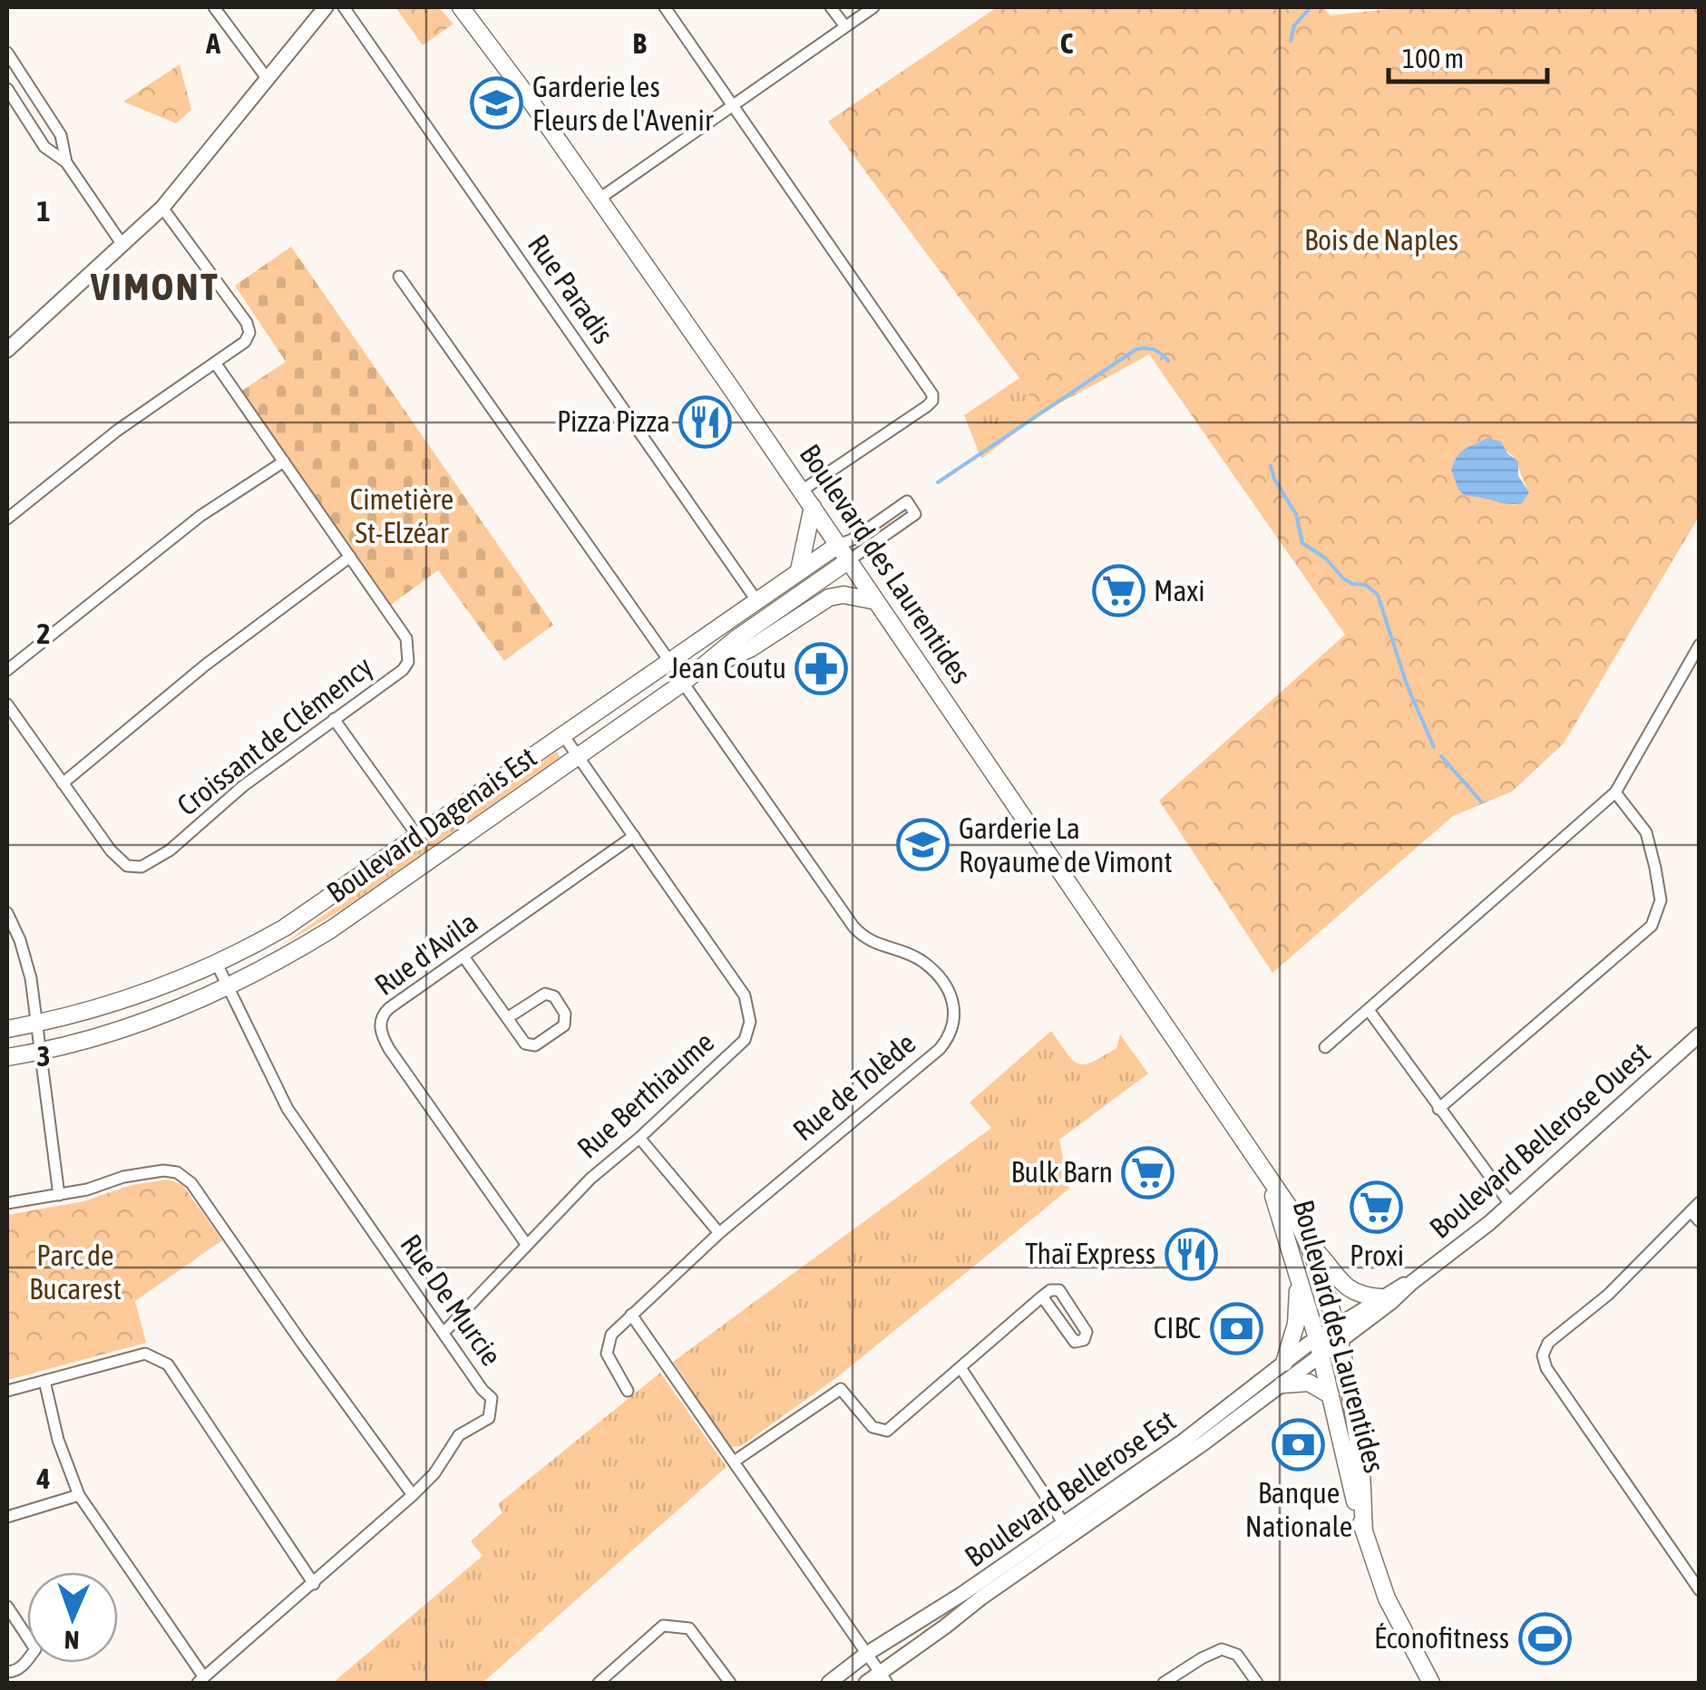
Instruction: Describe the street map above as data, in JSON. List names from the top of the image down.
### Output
{
  "streets": {
    "main road": ["Boulevard des Laurentides", "Boulevard Dagenais Est"],
    "street": [
      "Rue Paradis",
      "Croissant de Clémency",
      "Rue d'Avila",
      "Rue de Tolède",
      "Rue Berthiaume",
      "Boulevard Bellerose Ouest",
      "Rue De Murcie",
      "Boulevard Bellerose Est"
    ]
  },
  "crossings": [
    ["Rue Paradis", "Boulevard Dagenais Est"],
    ["Boulevard des Laurentides", "Boulevard Dagenais Est"],
    ["Boulevard des Laurentides", "Boulevard Bellerose Ouest"],
    ["Boulevard des Laurentides", "Boulevard Bellerose Est"],
    ["Boulevard Dagenais Est", "Rue de Tolède"],
    ["Boulevard Dagenais Est", "Rue Berthiaume"],
    ["Boulevard Dagenais Est", "Rue De Murcie"],
    ["Rue d'Avila", "Rue Berthiaume"],
    ["Rue Berthiaume", "Rue De Murcie"],
    ["Boulevard Bellerose Ouest", "Boulevard Bellerose Est"]
  ],
  "districts": ["VIMONT"],
  "parks": ["Bois de Naples", "Cimetière St-Elzéar", "Parc de Bucarest"],
  "places": {
    "school or university": ["Garderie les Fleurs de l'Avenir", "Garderie La Royaume de Vimont"],
    "restaurant": ["Pizza Pizza", "Thaï Express"],
    "supermarket": ["Maxi", "Bulk Barn", "Proxi"],
    "pharmacy": ["Jean Coutu"],
    "bank": ["CIBC", "Banque Nationale"],
    "sports": ["Éconofitness"]
  },
  "scale_bar": "100 m",
  "north": "bottom",
  "grid": {
    "columns": ["A", "B", "C"],
    "rows": [
      "1",
      "2",
      "3",
      "4"
    ]
  }
}
